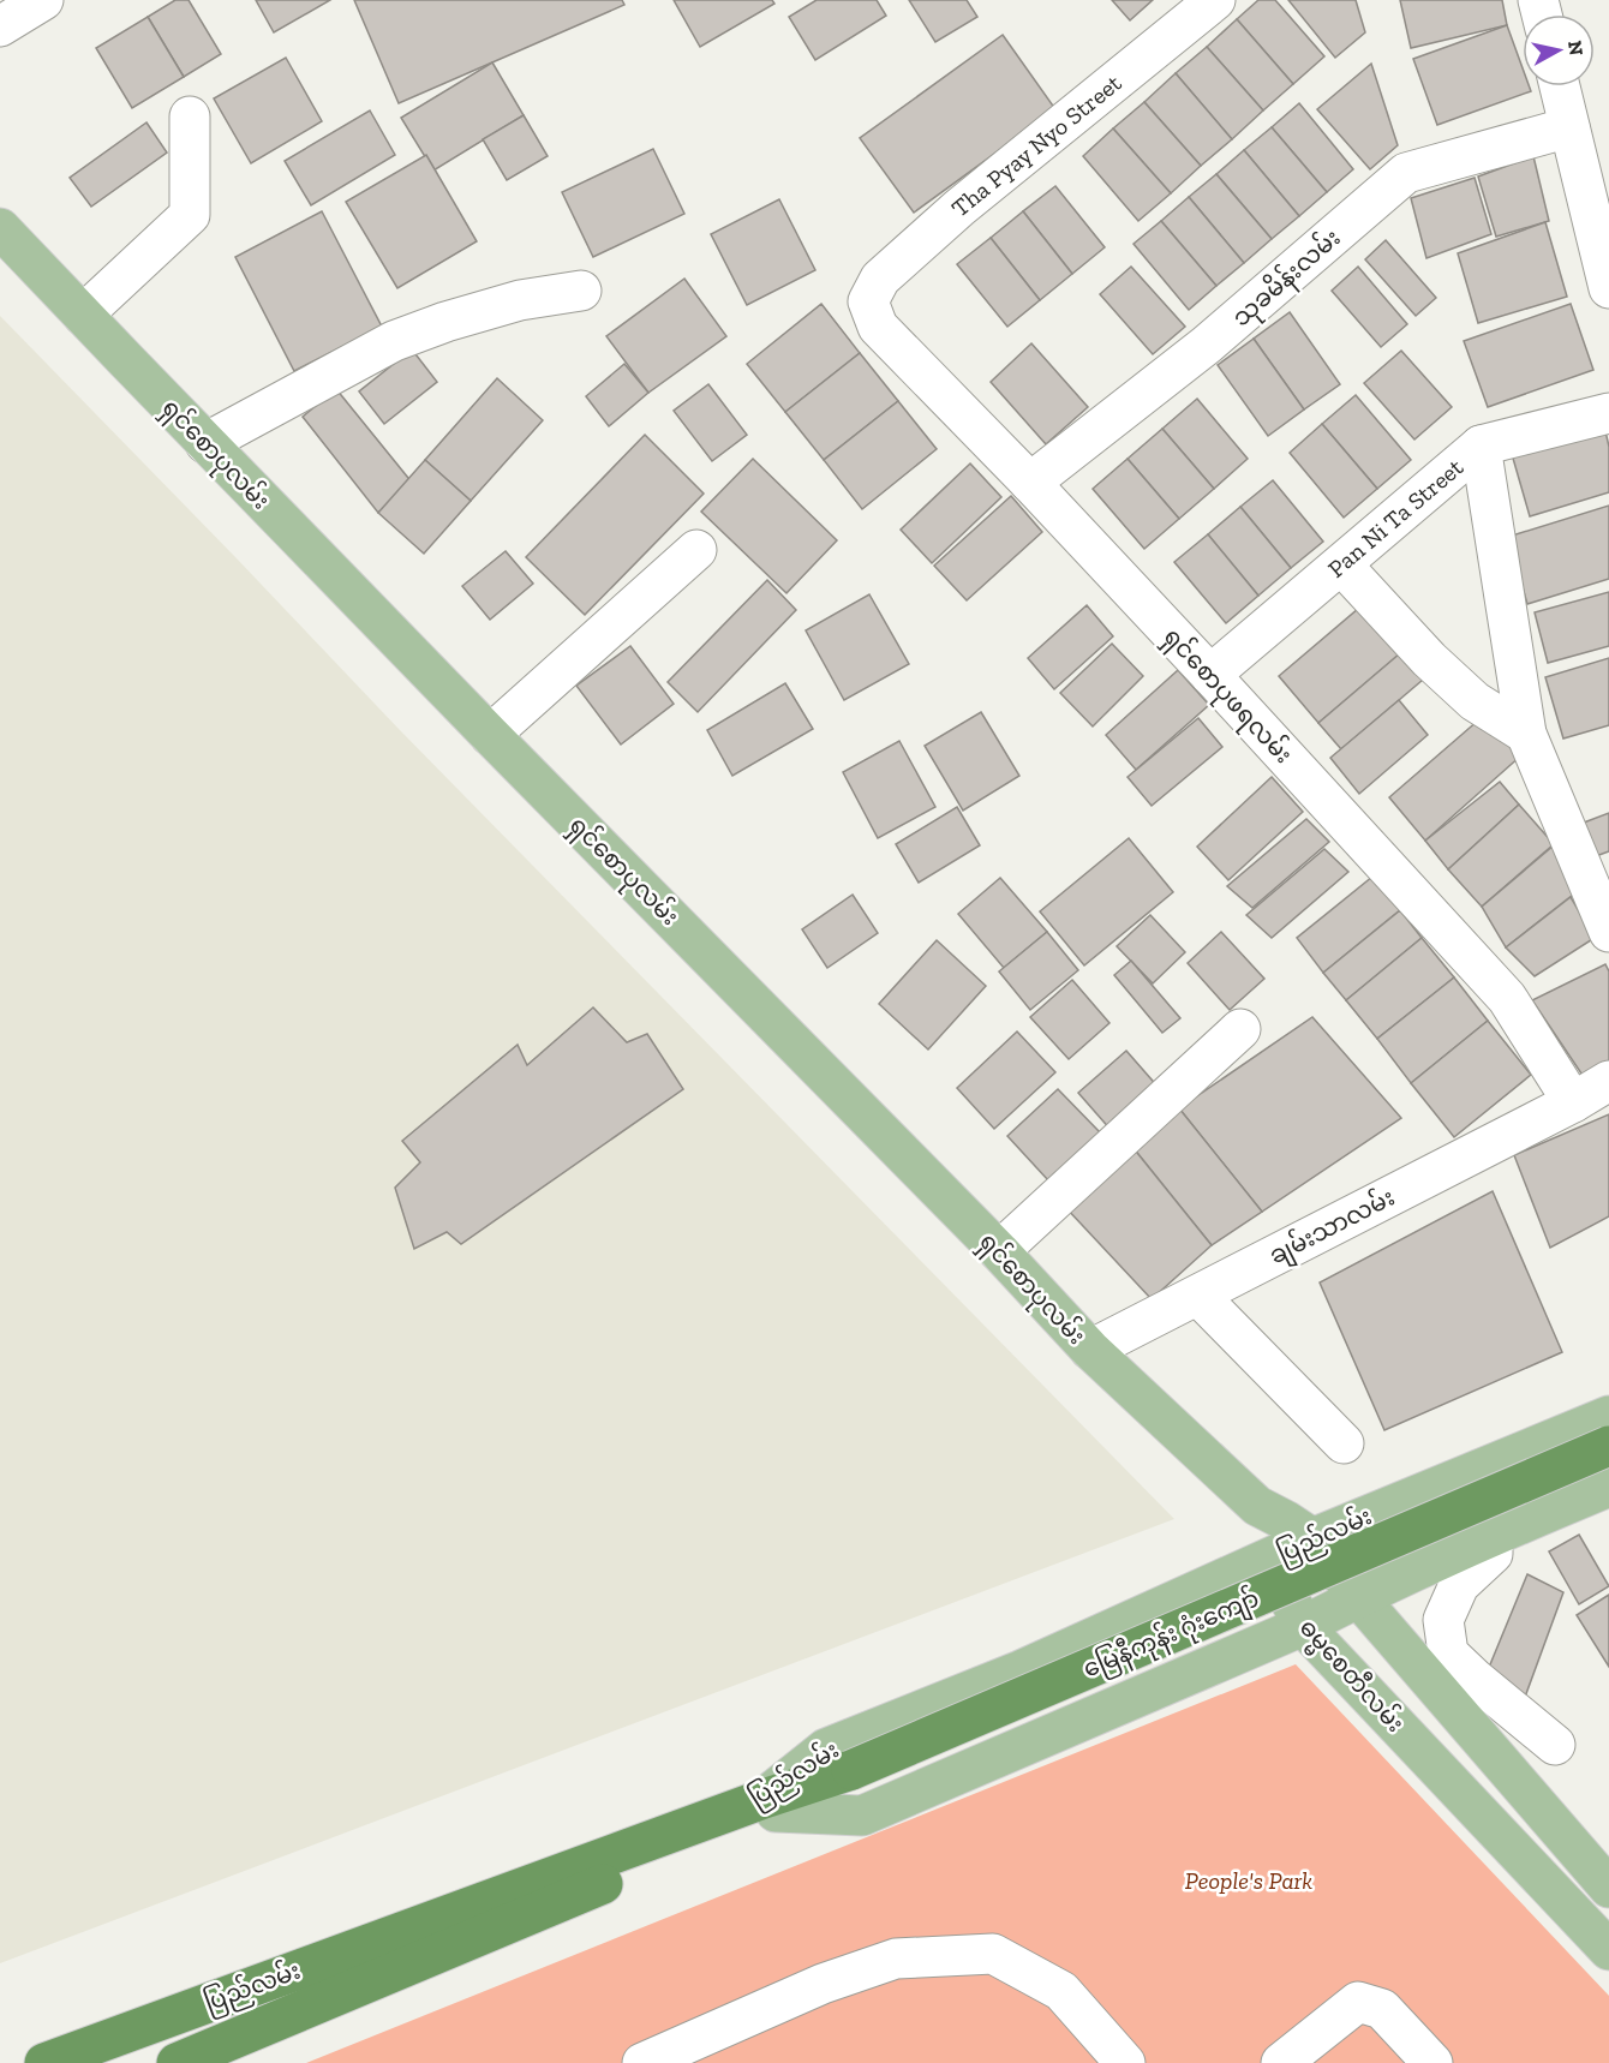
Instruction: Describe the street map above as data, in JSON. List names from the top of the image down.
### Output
{
  "streets": {
    "highway": ["ပြည်လမ်း", "မြေနီကုန်း ဂုံးကျော်"],
    "main road": ["ရှင်စောပုလမ်း", "ဓမ္မစေတီလမ်း"],
    "street": [
      "Tha Pyay Nyo Street",
      "သုခမိန်းလမ်း",
      "Pan Ni Ta Street",
      "ရှင်စောပုဖရလမ်း",
      "ချမ်းသာလမ်း"
    ]
  },
  "crossings": [
    ["Tha Pyay Nyo Street", "ရှင်စောပုဖရလမ်း"],
    ["သုခမိန်းလမ်း", "ရှင်စောပုဖရလမ်း"],
    ["ရှင်စောပုလမ်း", "ချမ်းသာလမ်း"],
    ["ရှင်စောပုလမ်း", "ဓမ္မစေတီလမ်း"],
    ["Pan Ni Ta Street", "ရှင်စောပုဖရလမ်း"],
    ["ရှင်စောပုဖရလမ်း", "ချမ်းသာလမ်း"],
    ["ပြည်လမ်း", "မြေနီကုန်း ဂုံးကျော်"],
    ["ပြည်လမ်း", "ဓမ္မစေတီလမ်း"]
  ],
  "parks": ["People's Park"],
  "north": "right"
}
